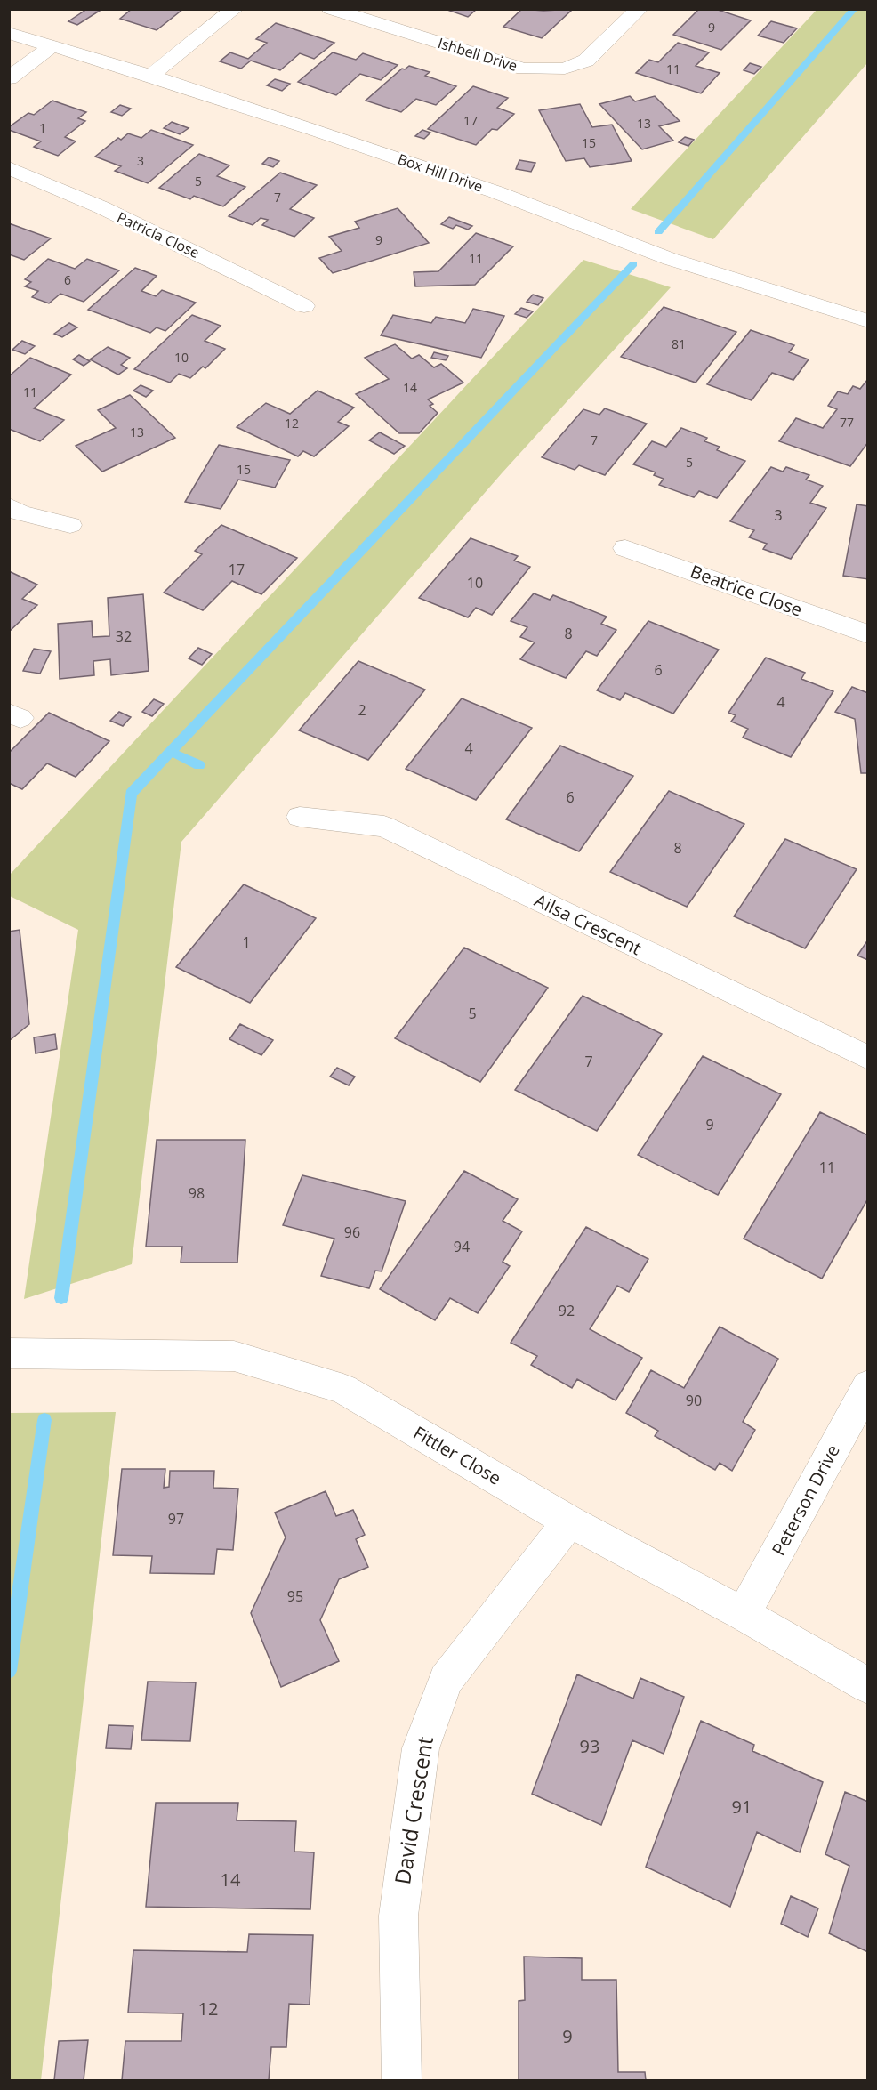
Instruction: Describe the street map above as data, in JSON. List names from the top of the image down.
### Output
{
  "streets": {
    "street": [
      "Ishbell Drive",
      "Box Hill Drive",
      "Patricia Close",
      "Beatrice Close",
      "Ailsa Crescent",
      "Fittler Close",
      "Peterson Drive",
      "David Crescent"
    ]
  },
  "crossings": [
    ["Fittler Close", "Peterson Drive"],
    ["Fittler Close", "David Crescent"]
  ],
  "house_numbers": [
    "9",
    "11",
    "17",
    "13",
    "1",
    "15",
    "3",
    "5",
    "7",
    "9",
    "11",
    "6",
    "81",
    "10",
    "14",
    "11",
    "77",
    "12",
    "13",
    "7",
    "5",
    "15",
    "3",
    "17",
    "10",
    "8",
    "32",
    "6",
    "4",
    "2",
    "4",
    "6",
    "8",
    "1",
    "5",
    "7",
    "9",
    "11",
    "98",
    "96",
    "94",
    "92",
    "90",
    "97",
    "95",
    "93",
    "91",
    "14",
    "12",
    "9"
  ]
}
